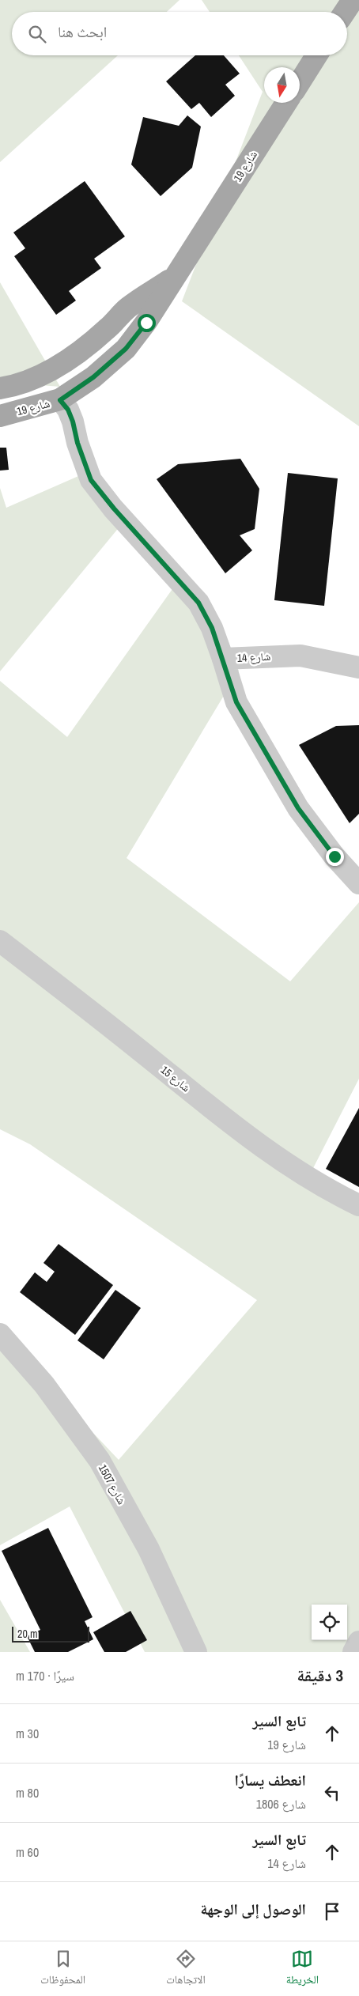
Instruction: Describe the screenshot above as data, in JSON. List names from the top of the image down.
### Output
{
  "streets": {
    "main road": ["شارع 19"],
    "street": ["شارع 14", "شارع 15", "شارع 1507"]
  },
  "scale_bar": "20 m",
  "north": "bottom",
  "page": {
    "search": "ابحث هنا",
    "scale": "20 m",
    "heading": ["3 دقيقة", "سيرًا · 170 m"],
    "list": [
      ["تابع السير", "شارع 19", "30 m"],
      ["انعطف يسارًا", "شارع 1806", "80 m"],
      ["تابع السير", "شارع 14", "60 m"],
      "الوصول إلى الوجهة"
    ],
    "nav": ["الخريطة", "الاتجاهات", "المحفوظات"]
  }
}
